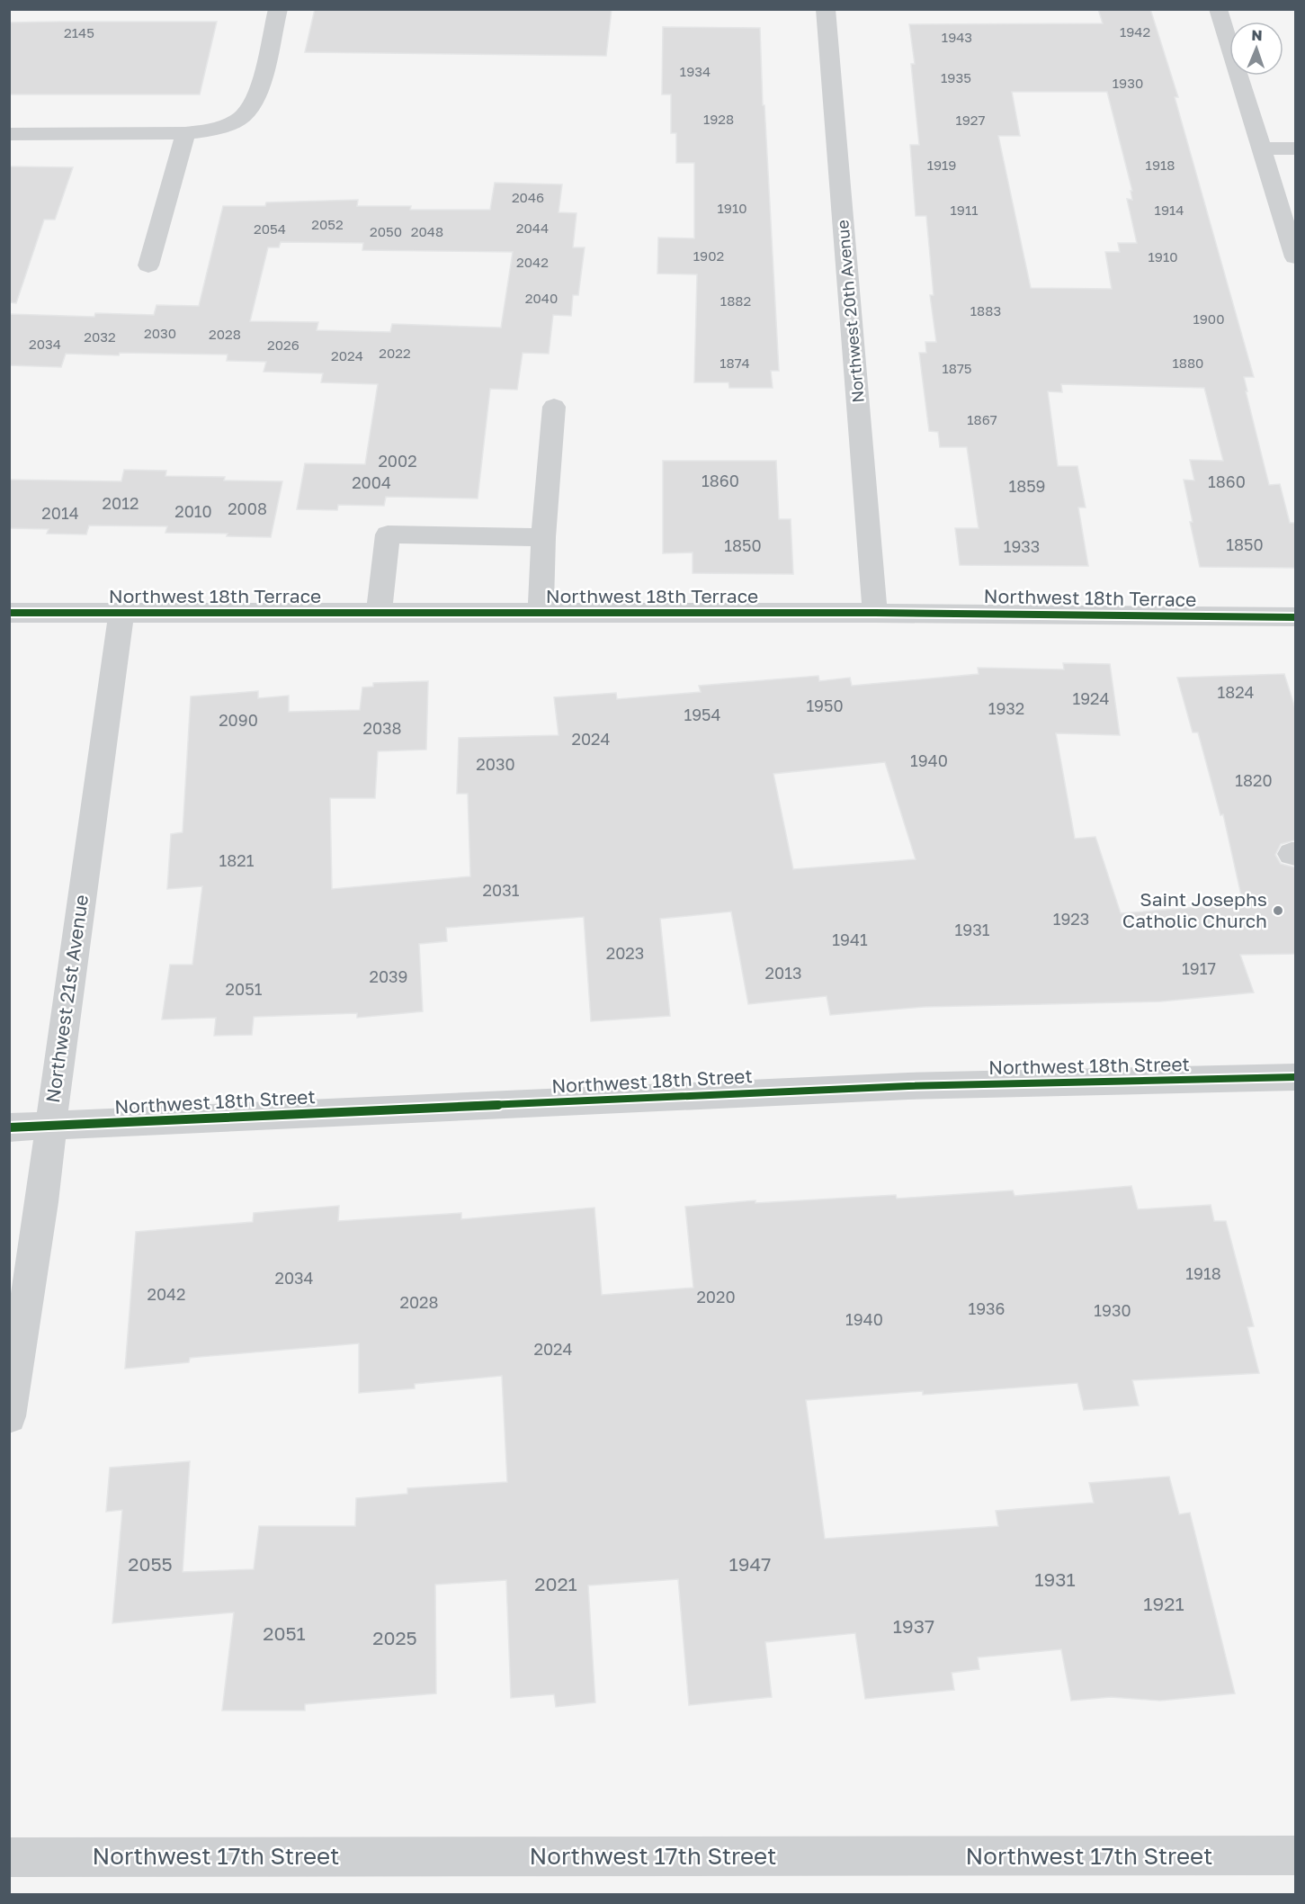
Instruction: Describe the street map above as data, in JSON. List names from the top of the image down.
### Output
{
  "streets": {
    "street": [
      "Northwest 20th Avenue",
      "Northwest 18th Terrace",
      "Northwest 21st Avenue",
      "Northwest 18th Street",
      "Northwest 17th Street"
    ]
  },
  "crossings": [
    ["Northwest 20th Avenue", "Northwest 18th Terrace"],
    ["Northwest 18th Terrace", "Northwest 21st Avenue"],
    ["Northwest 21st Avenue", "Northwest 18th Street"]
  ],
  "places": ["Saint Josephs Catholic Church"],
  "house_numbers": [
    "1942",
    "2145",
    "1943",
    "1934",
    "1935",
    "1930",
    "1928",
    "1927",
    "1919",
    "1918",
    "2046",
    "1910",
    "1911",
    "1914",
    "2052",
    "2044",
    "2054",
    "2050",
    "2048",
    "1902",
    "1910",
    "2042",
    "2040",
    "1882",
    "1883",
    "1900",
    "2030",
    "2028",
    "2032",
    "2034",
    "2026",
    "2022",
    "2024",
    "1874",
    "1880",
    "1875",
    "1867",
    "2002",
    "1860",
    "1860",
    "2004",
    "1859",
    "2012",
    "2008",
    "2010",
    "2014",
    "1850",
    "1850",
    "1933",
    "1824",
    "1924",
    "1950",
    "1932",
    "1954",
    "2090",
    "2038",
    "2024",
    "1940",
    "2030",
    "1820",
    "1821",
    "2031",
    "1923",
    "1931",
    "1941",
    "2023",
    "1917",
    "2013",
    "2039",
    "2051",
    "1918",
    "2034",
    "2042",
    "2020",
    "2028",
    "1936",
    "1930",
    "1940",
    "2024",
    "2055",
    "1947",
    "1931",
    "2021",
    "1921",
    "1937",
    "2051",
    "2025"
  ],
  "north": "top"
}
